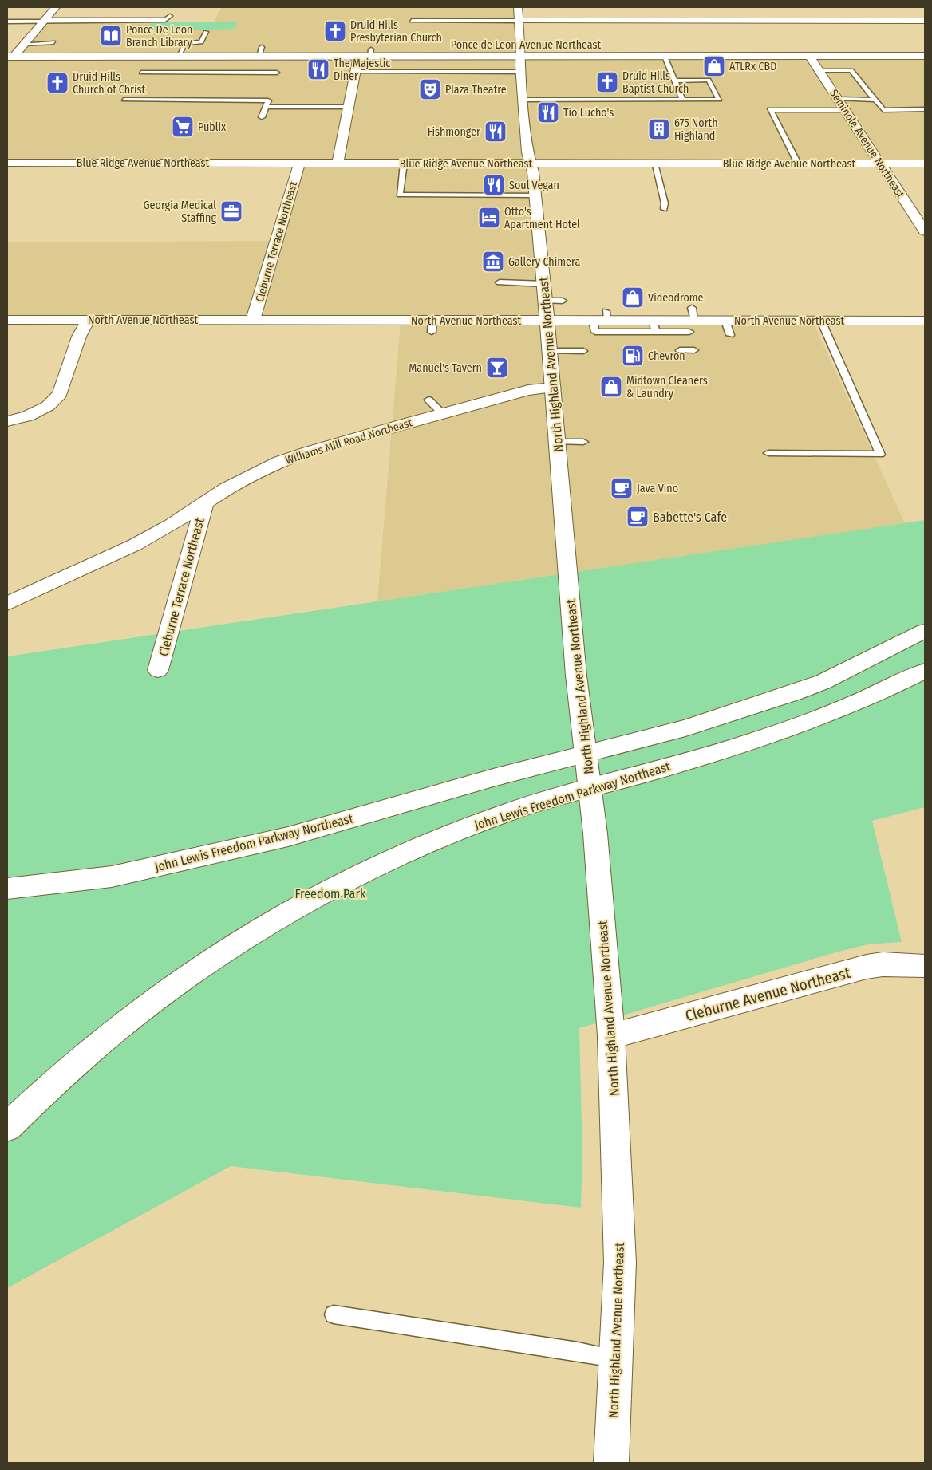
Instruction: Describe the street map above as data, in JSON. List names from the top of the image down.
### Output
{
  "streets": {
    "main road": [
      "Ponce de Leon Avenue Northeast",
      "Seminole Avenue Northeast",
      "Blue Ridge Avenue Northeast",
      "Cleburne Terrace Northeast",
      "North Avenue Northeast",
      "North Highland Avenue Northeast",
      "Williams Mill Road Northeast",
      "John Lewis Freedom Parkway Northeast",
      "Cleburne Avenue Northeast"
    ]
  },
  "crossings": [
    ["Ponce de Leon Avenue Northeast", "Seminole Avenue Northeast"],
    ["Ponce de Leon Avenue Northeast", "North Highland Avenue Northeast"],
    ["Seminole Avenue Northeast", "Blue Ridge Avenue Northeast"],
    ["Blue Ridge Avenue Northeast", "Cleburne Terrace Northeast"],
    ["Blue Ridge Avenue Northeast", "North Highland Avenue Northeast"],
    ["Cleburne Terrace Northeast", "North Avenue Northeast"],
    ["Cleburne Terrace Northeast", "Williams Mill Road Northeast"],
    ["North Avenue Northeast", "North Highland Avenue Northeast"],
    ["North Highland Avenue Northeast", "Williams Mill Road Northeast"],
    ["North Highland Avenue Northeast", "John Lewis Freedom Parkway Northeast"],
    ["North Highland Avenue Northeast", "Cleburne Avenue Northeast"]
  ],
  "parks": ["Freedom Park"],
  "places": {
    "church": ["Druid Hills Presbyterian Church", "Druid Hills Baptist Church", "Druid Hills Church of Christ"],
    "library": ["Ponce De Leon Branch Library"],
    "shop": ["ATLRx CBD", "Videodrome", "Midtown Cleaners & Laundry"],
    "restaurant": [
      "The Majestic Diner",
      "Tio Lucho's",
      "Fishmonger",
      "Soul Vegan"
    ],
    "theatre": ["Plaza Theatre"],
    "supermarket": ["Publix"],
    "building": ["675 North Highland"],
    "office": ["Georgia Medical Staffing"],
    "hotel": ["Otto's Apartment Hotel"],
    "museum": ["Gallery Chimera"],
    "fuel station": ["Chevron"],
    "bar": ["Manuel's Tavern"],
    "cafe": ["Java Vino", "Babette's Cafe"]
  }
}
